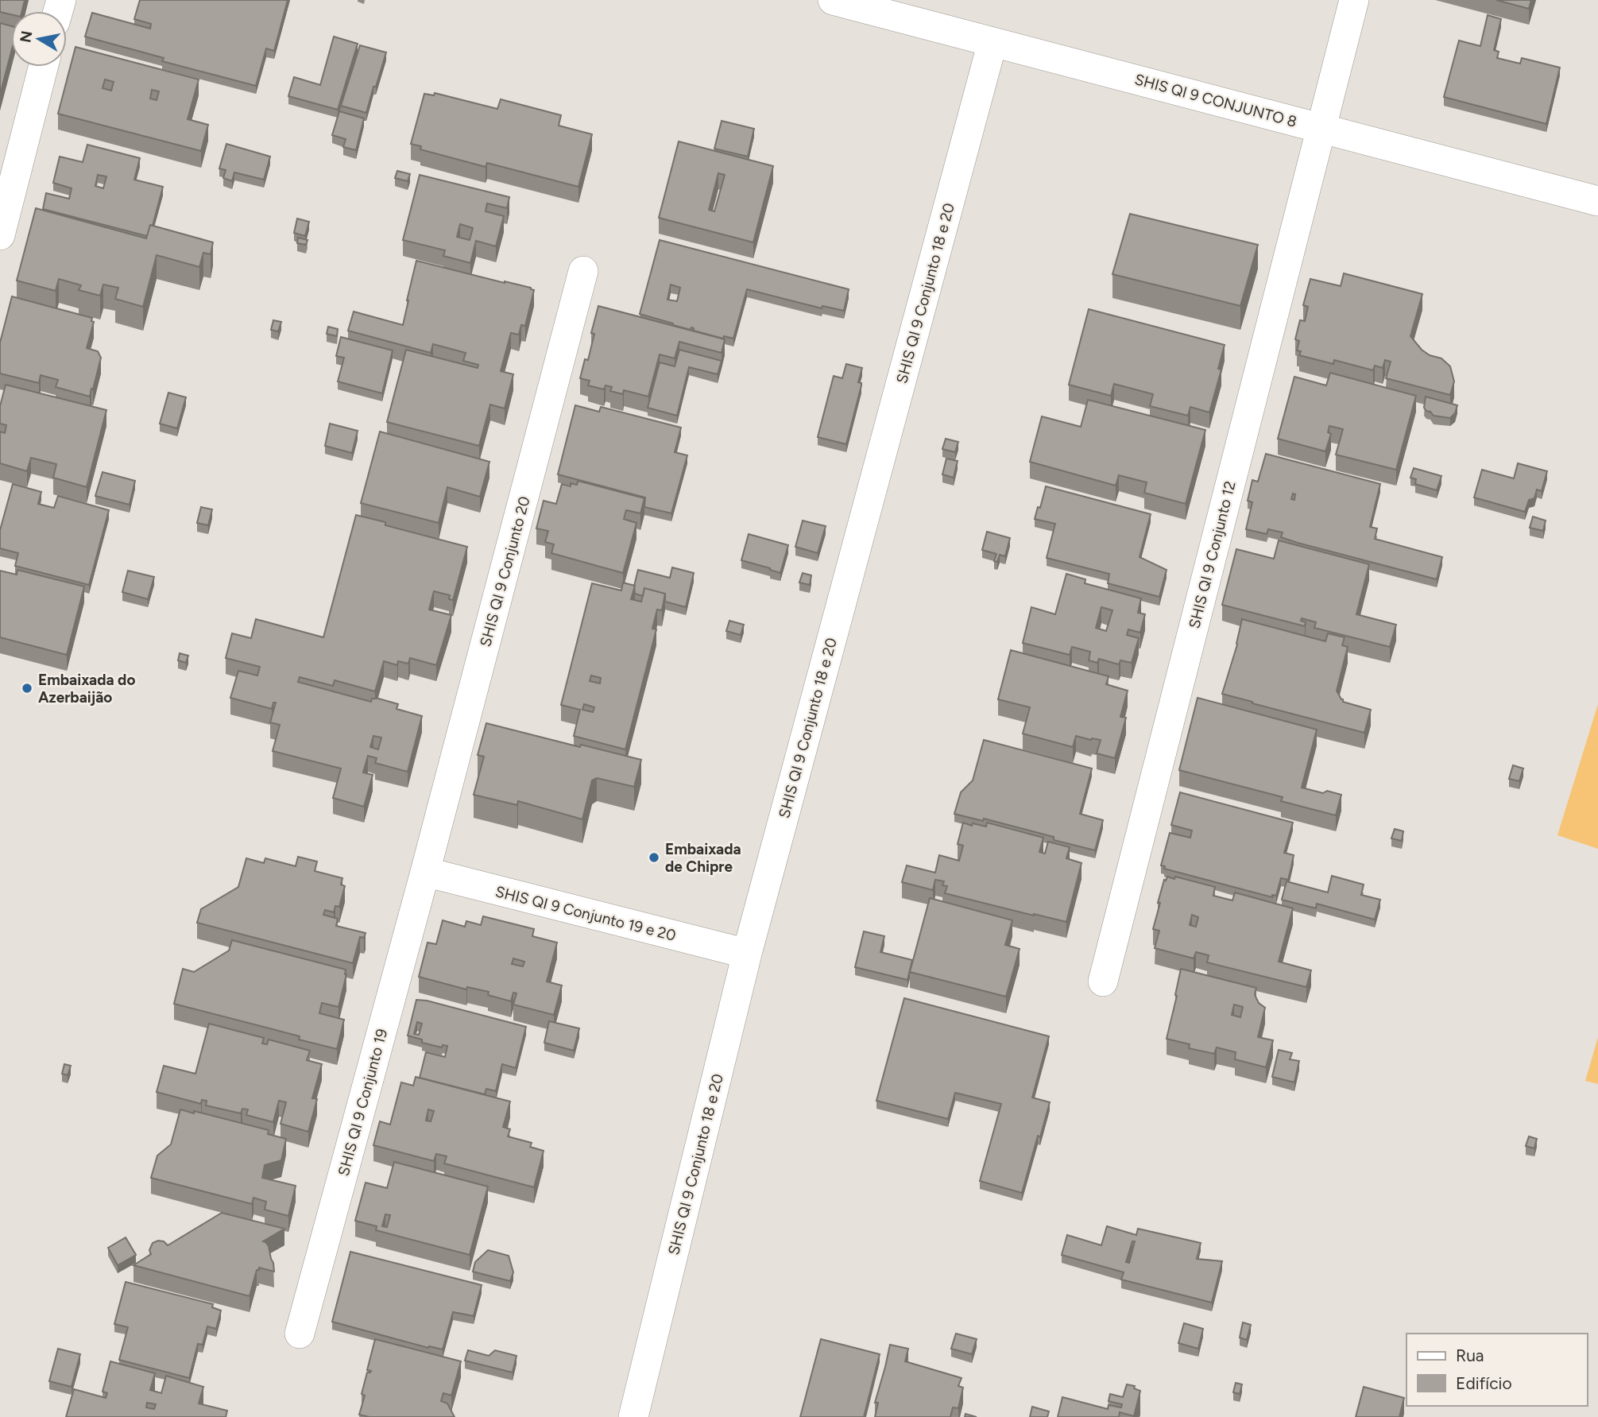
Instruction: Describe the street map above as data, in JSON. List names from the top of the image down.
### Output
{
  "streets": {
    "street": [
      "SHIS QI 9 CONJUNTO 8",
      "SHIS QI 9 Conjunto 18 e 20",
      "SHIS QI 9 Conjunto 12",
      "SHIS QI 9 Conjunto 20",
      "SHIS QI 9 Conjunto 19 e 20",
      "SHIS QI 9 Conjunto 19"
    ]
  },
  "crossings": [
    ["SHIS QI 9 CONJUNTO 8", "SHIS QI 9 Conjunto 18 e 20"],
    ["SHIS QI 9 CONJUNTO 8", "SHIS QI 9 Conjunto 12"],
    ["SHIS QI 9 Conjunto 18 e 20", "SHIS QI 9 Conjunto 19 e 20"],
    ["SHIS QI 9 Conjunto 20", "SHIS QI 9 Conjunto 19 e 20"],
    ["SHIS QI 9 Conjunto 20", "SHIS QI 9 Conjunto 19"],
    ["SHIS QI 9 Conjunto 19 e 20", "SHIS QI 9 Conjunto 19"]
  ],
  "places": ["Embaixada do Azerbaijão", "Embaixada de Chipre"],
  "legend": ["Rua", "Edifício"],
  "north": "left"
}
